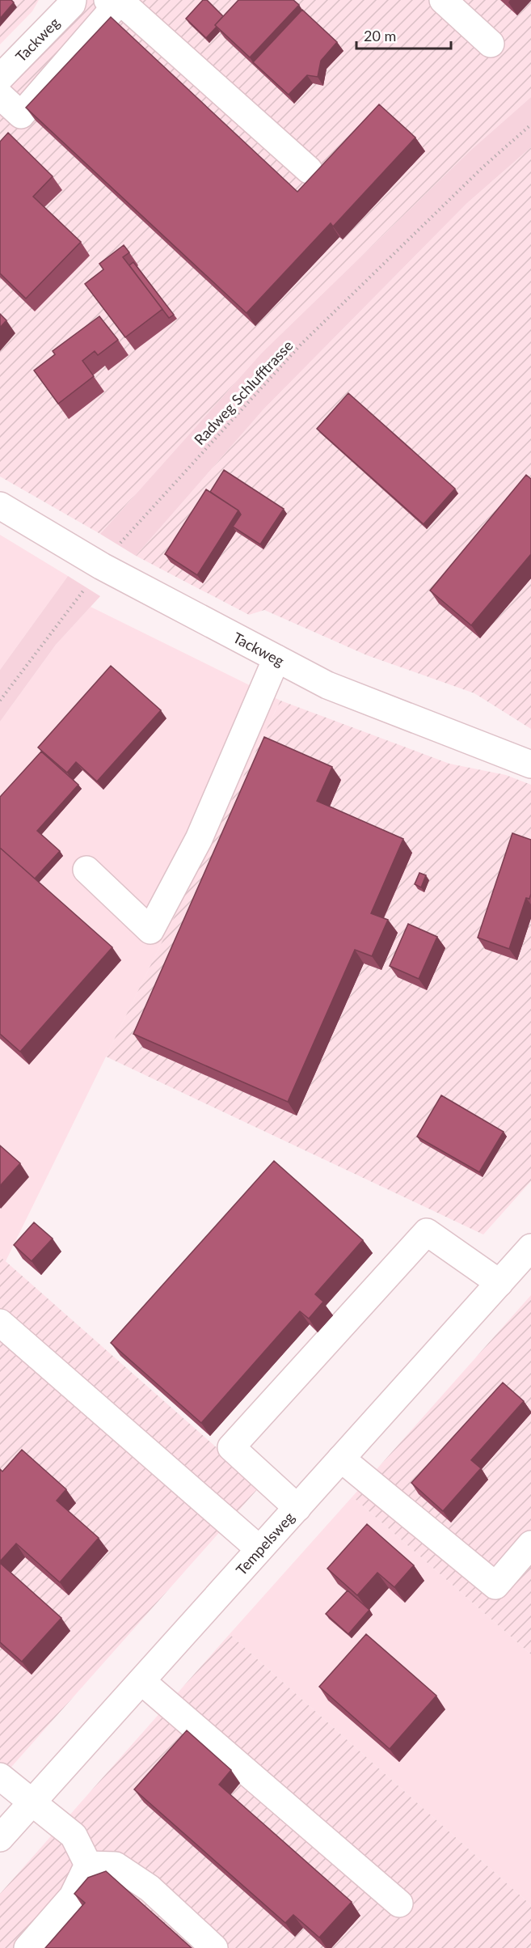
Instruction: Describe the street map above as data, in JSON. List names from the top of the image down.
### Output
{
  "streets": {
    "street": ["Tackweg", "Tempelsweg"],
    "path": ["Radweg Schlufftrasse"]
  },
  "crossings": [
    ["Tackweg", "Radweg Schlufftrasse"]
  ],
  "scale_bar": "20 m"
}
